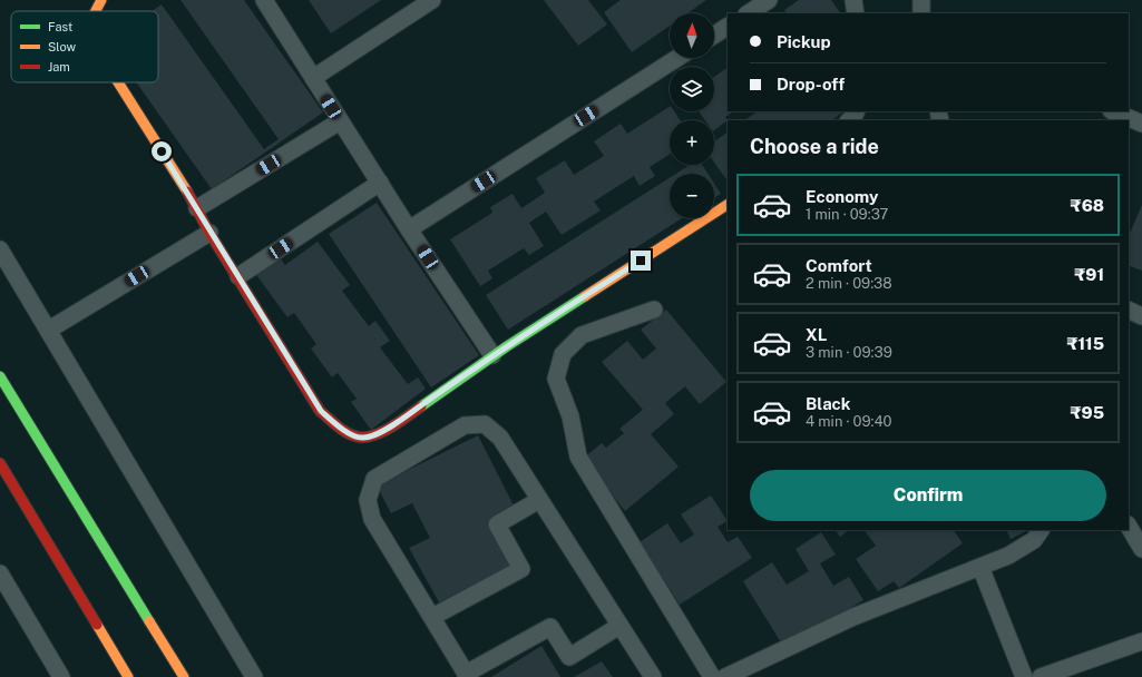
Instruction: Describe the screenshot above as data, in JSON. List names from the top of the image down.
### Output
{
  "legend": ["Fast", "Slow", "Jam"],
  "north": "top",
  "page": {
    "map_buttons": ["+", "−"],
    "banner": ["Pickup", "Drop-off"],
    "heading": "Choose a ride",
    "list": [
      {
        "name": "Economy",
        "note": "1 min · 09:37",
        "value": "₹68"
      },
      {
        "name": "Comfort",
        "note": "2 min · 09:38",
        "value": "₹91"
      },
      {
        "name": "XL",
        "note": "3 min · 09:39",
        "value": "₹115"
      },
      {
        "name": "Black",
        "note": "4 min · 09:40",
        "value": "₹95"
      }
    ],
    "buttons": "Confirm"
  }
}
